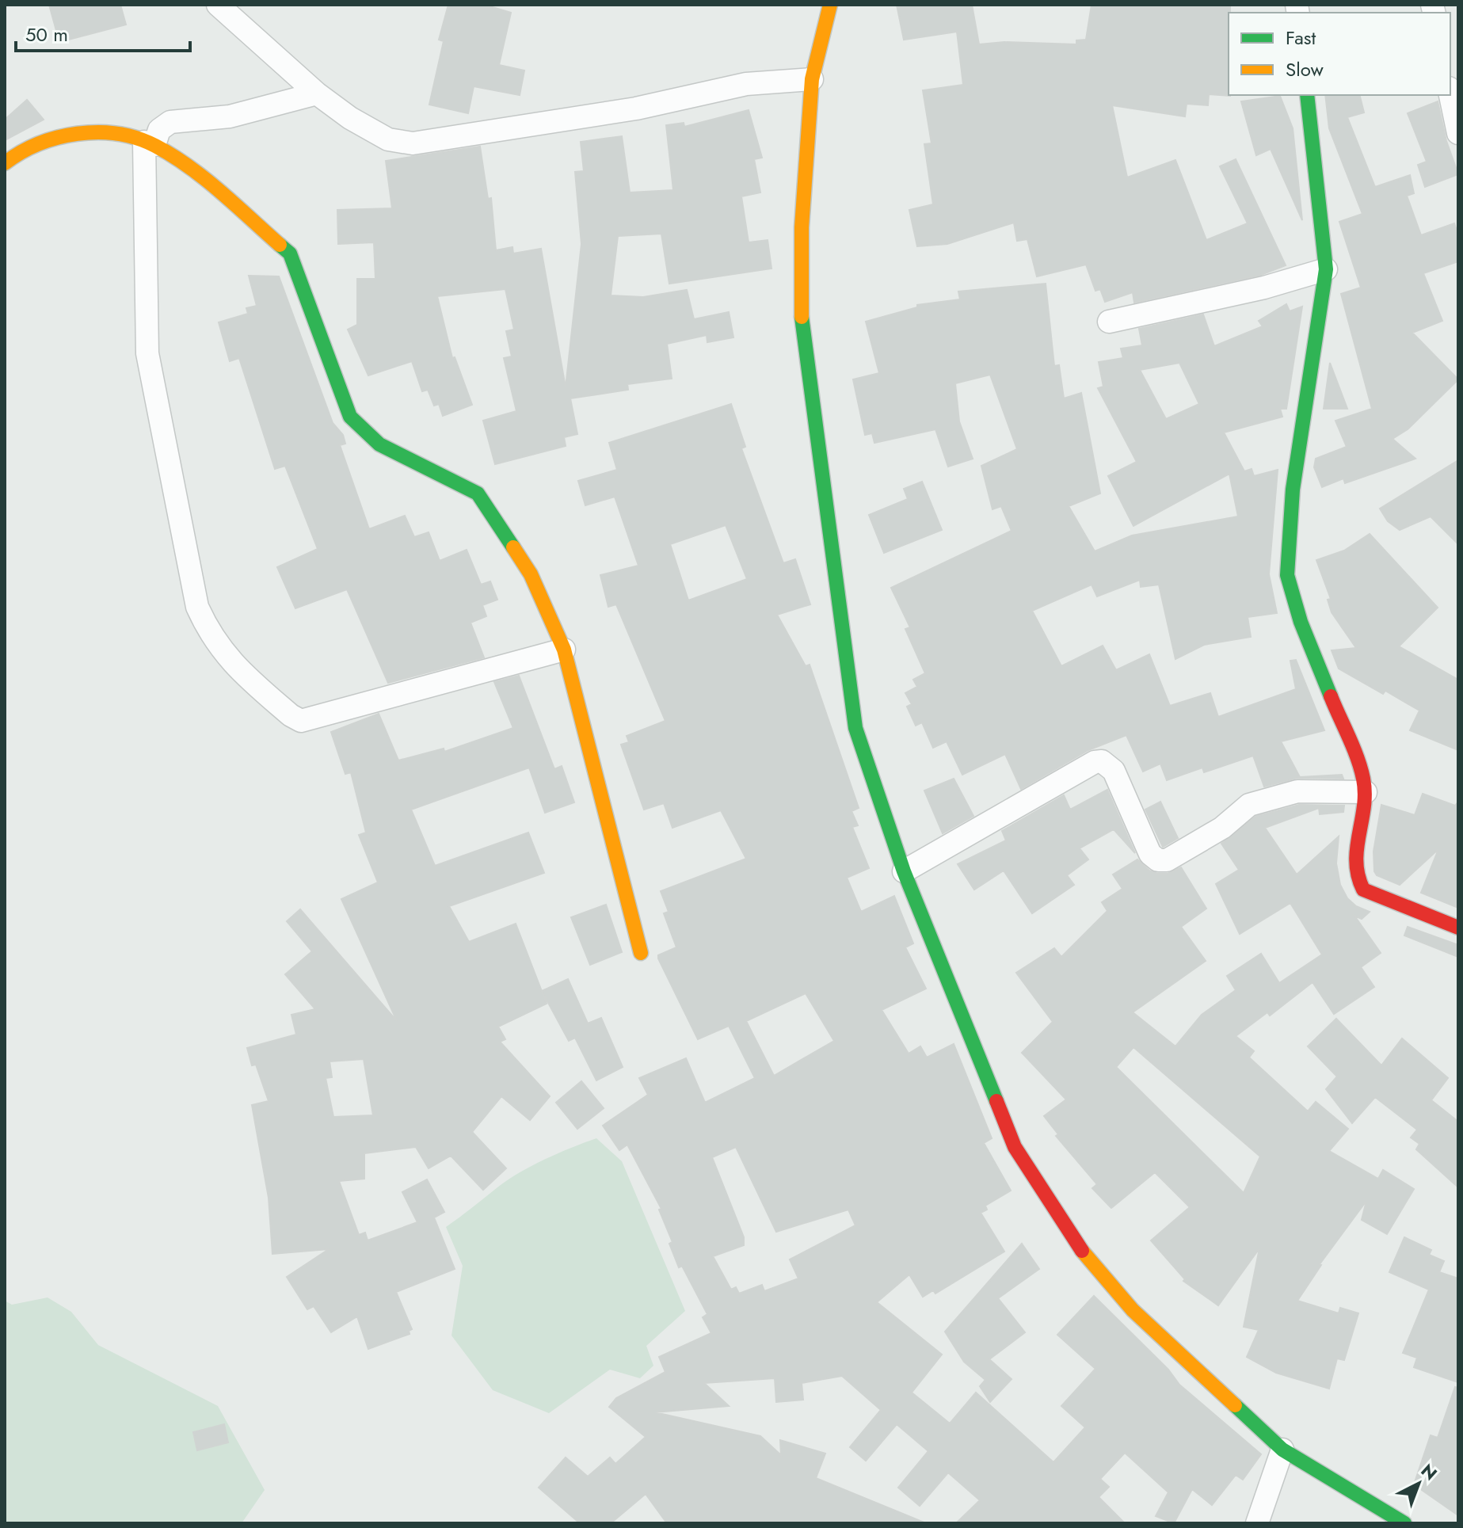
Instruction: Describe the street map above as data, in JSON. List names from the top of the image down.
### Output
{
  "legend": ["Fast", "Slow"],
  "scale_bar": "50 m",
  "north": "top right"
}
